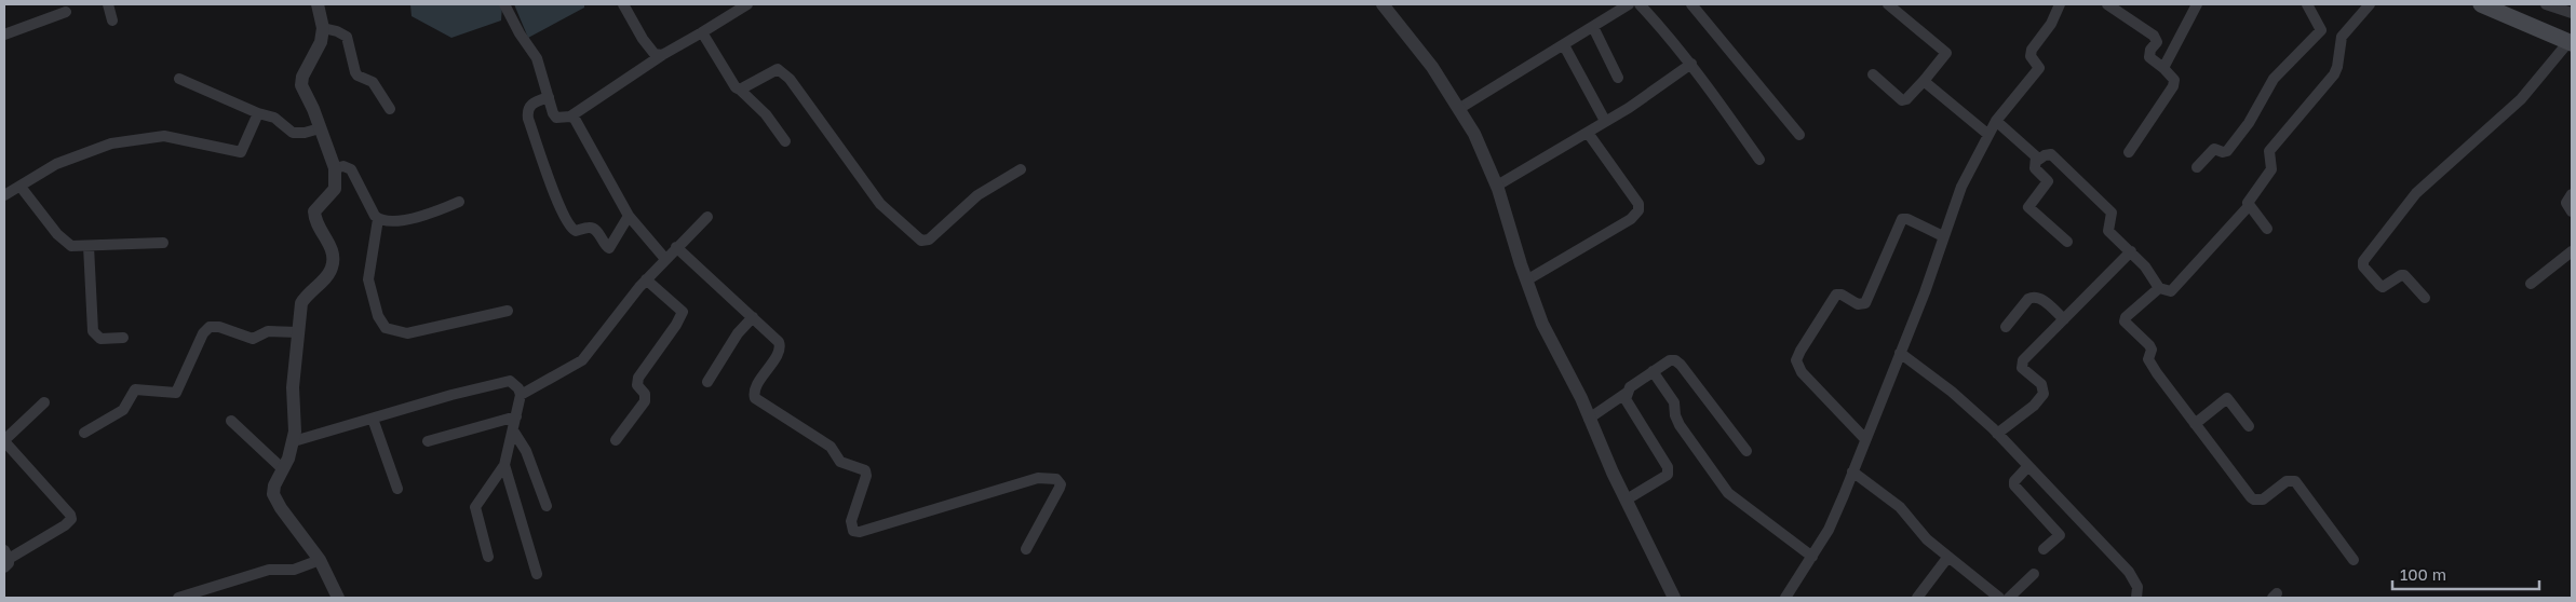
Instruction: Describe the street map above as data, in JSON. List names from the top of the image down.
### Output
{
  "scale_bar": "100 m"
}
